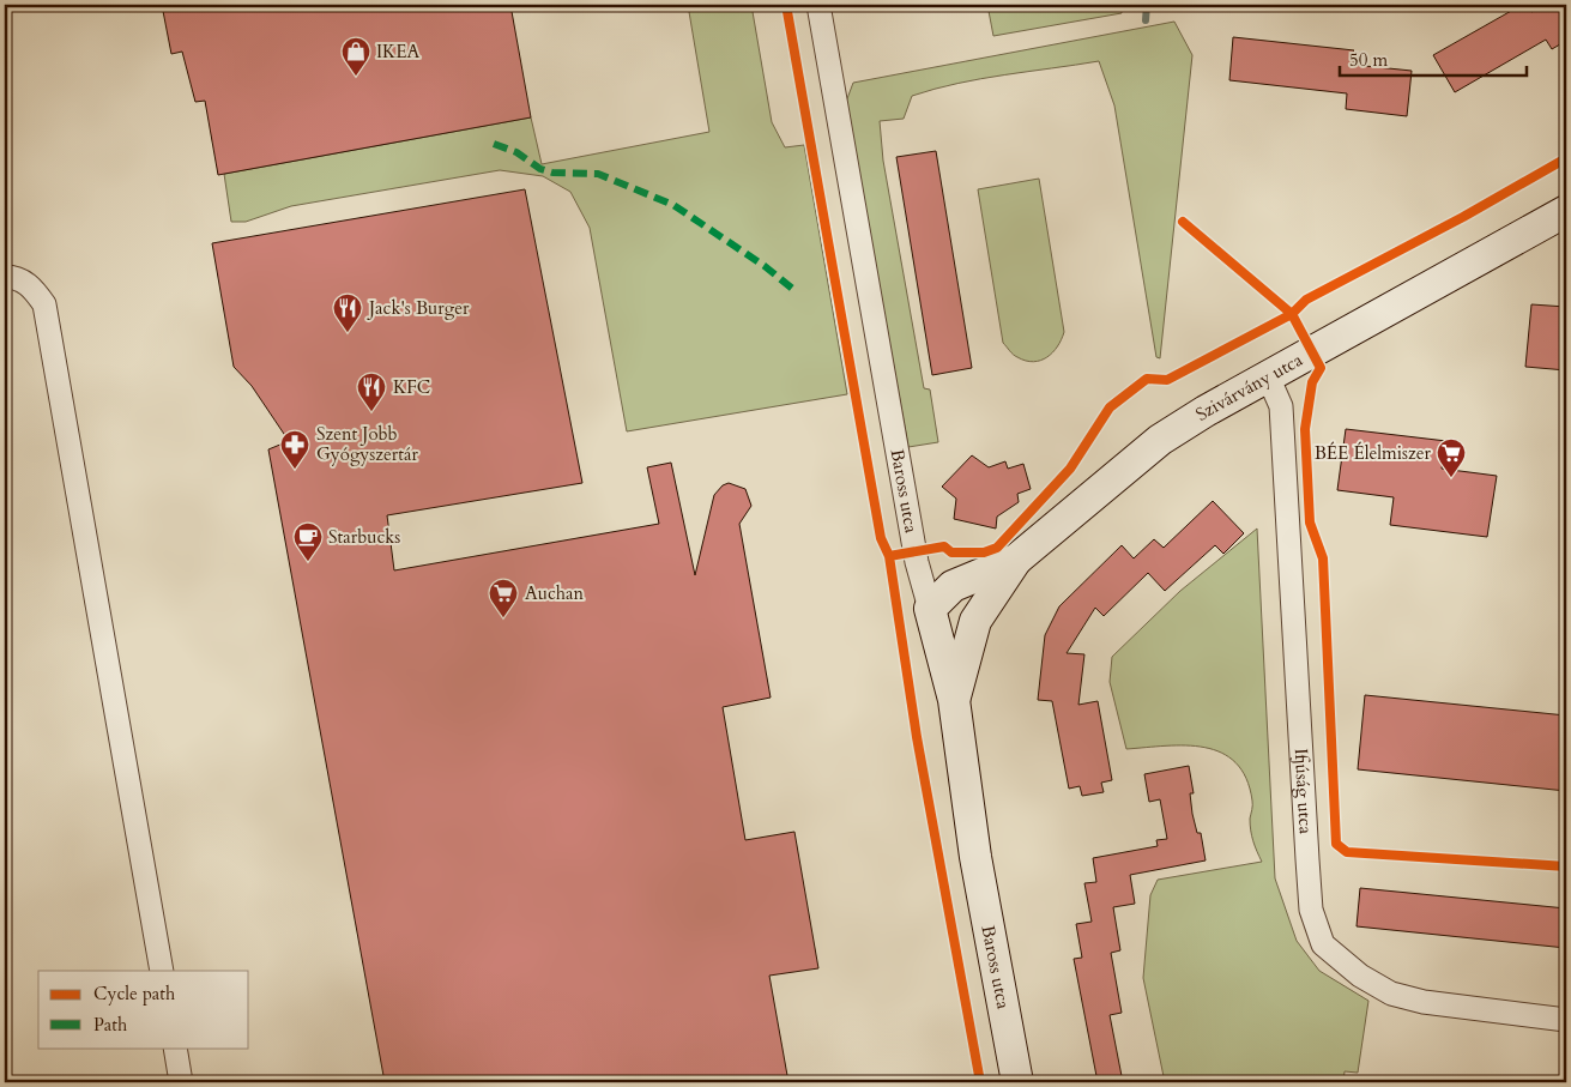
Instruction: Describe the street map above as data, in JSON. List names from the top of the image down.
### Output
{
  "streets": {
    "street": ["Szivárvány utca", "Baross utca", "Ifjúság utca"]
  },
  "crossings": [
    ["Szivárvány utca", "Baross utca"],
    ["Szivárvány utca", "Ifjúság utca"]
  ],
  "places": {
    "shop": ["IKEA"],
    "restaurant": ["Jack's Burger", "KFC"],
    "pharmacy": ["Szent Jobb Gyógyszertár"],
    "supermarket": ["BÉE Élelmiszer", "Auchan"],
    "cafe": ["Starbucks"]
  },
  "legend": ["Cycle path", "Path"],
  "scale_bar": "50 m"
}
